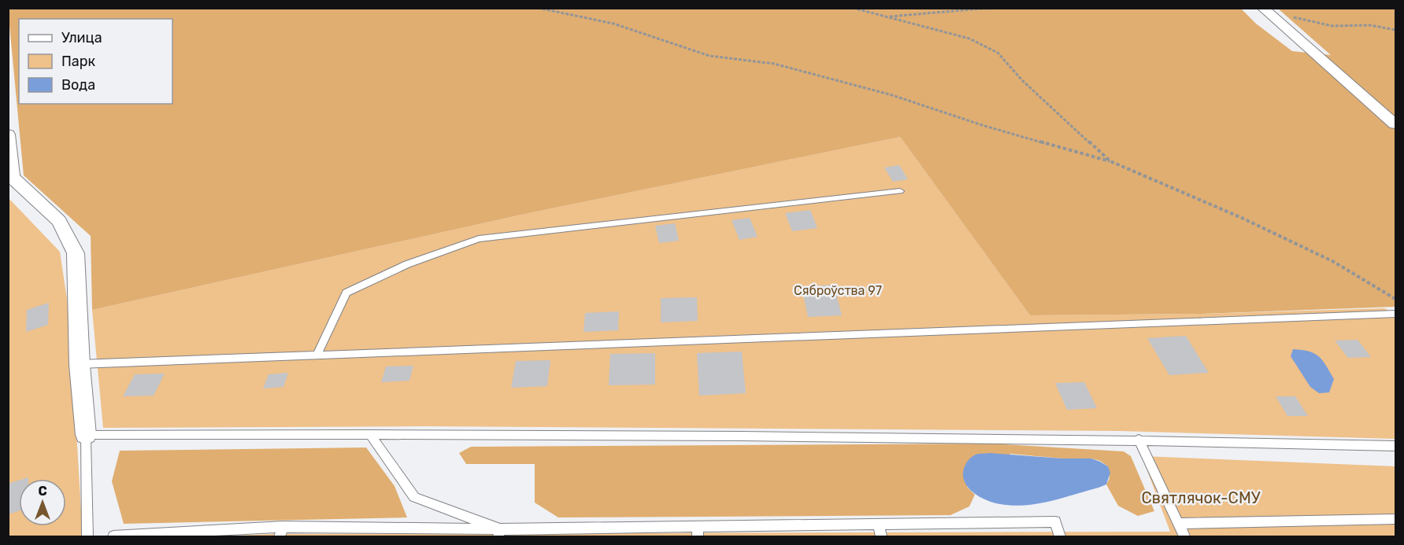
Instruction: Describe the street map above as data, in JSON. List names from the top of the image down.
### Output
{
  "parks": ["Сяброўства 97", "Святлячок-СМУ"],
  "legend": ["Улица", "Парк", "Вода"],
  "north": "top"
}
